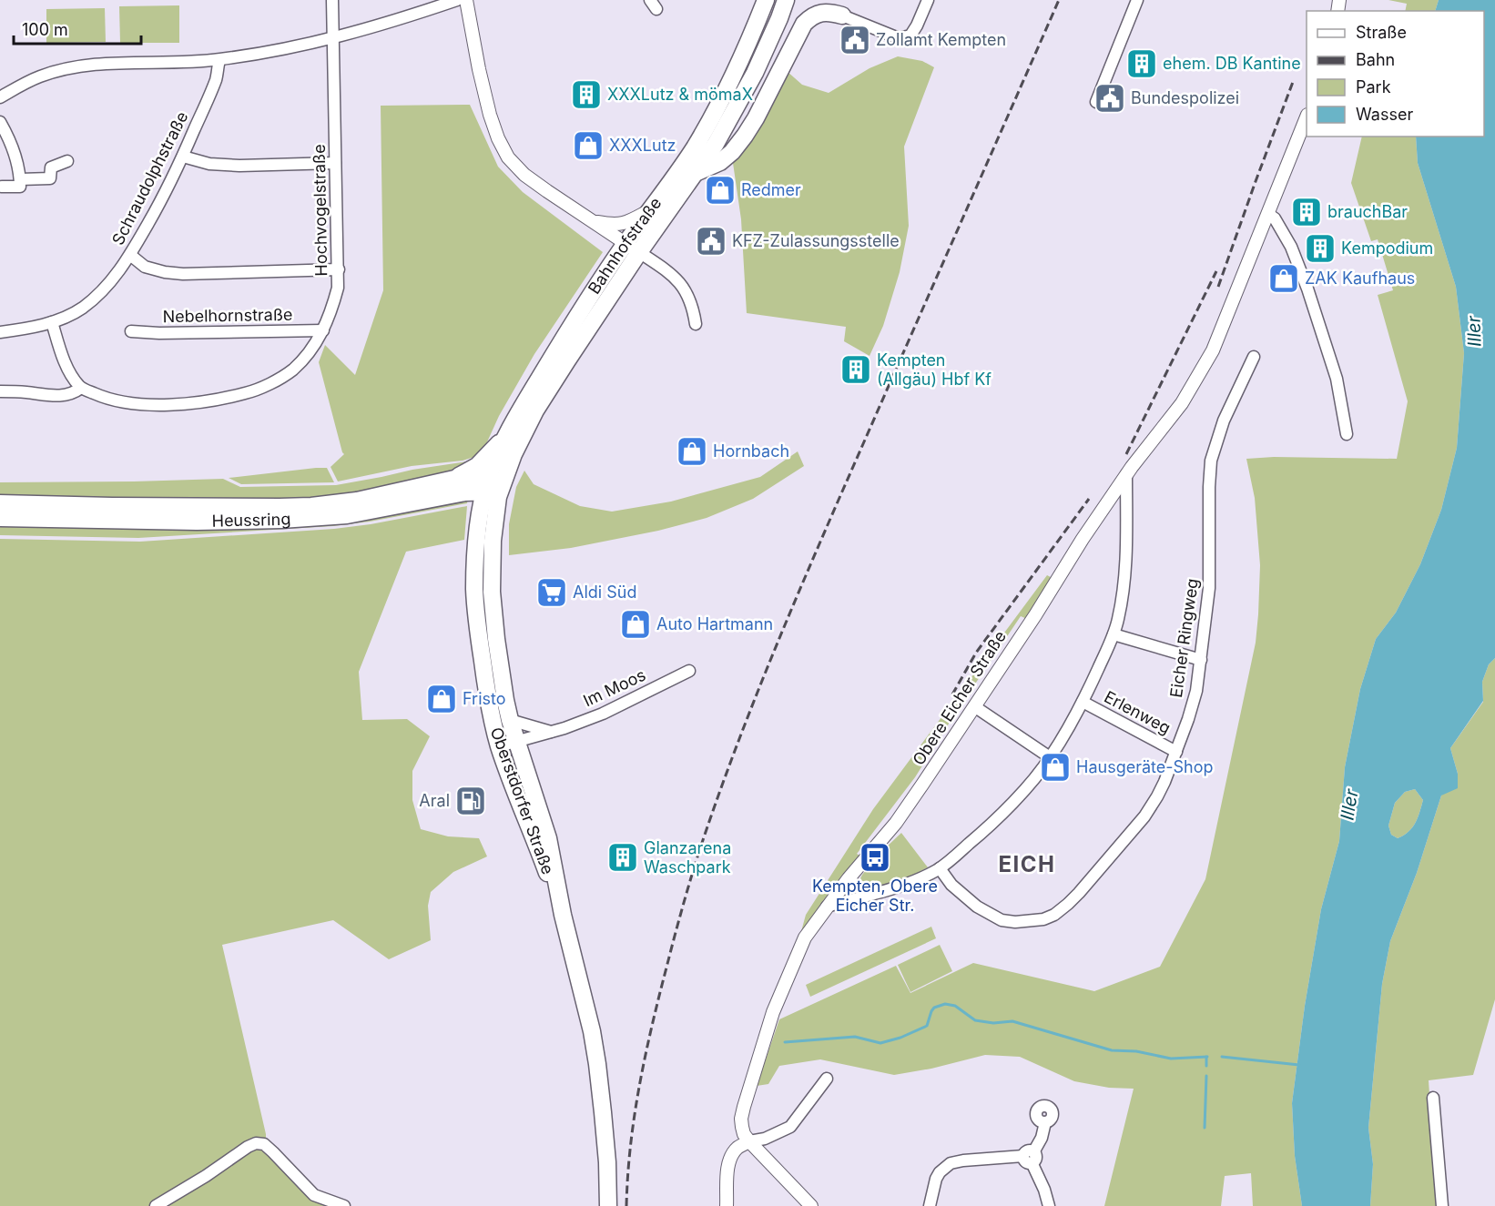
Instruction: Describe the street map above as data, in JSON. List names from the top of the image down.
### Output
{
  "streets": {
    "main road": ["Bahnhofstraße", "Heussring", "Oberstdorfer Straße"],
    "street": [
      "Schraudolphstraße",
      "Hochvogelstraße",
      "Nebelhornstraße",
      "Eicher Ringweg",
      "Im Moos",
      "Obere Eicher Straße",
      "Erlenweg"
    ]
  },
  "crossings": [
    ["Hochvogelstraße", "Nebelhornstraße"],
    ["Bahnhofstraße", "Heussring"],
    ["Bahnhofstraße", "Oberstdorfer Straße"],
    ["Heussring", "Oberstdorfer Straße"],
    ["Eicher Ringweg", "Erlenweg"],
    ["Im Moos", "Oberstdorfer Straße"]
  ],
  "districts": ["EICH"],
  "water": ["Iller"],
  "places": {
    "public building": ["Zollamt Kempten", "Bundespolizei", "KFZ-Zulassungsstelle"],
    "building": [
      "ehem. DB Kantine",
      "XXXLutz & mömaX",
      "brauchBar",
      "Kempodium",
      "Kempten (Allgäu) Hbf Kf",
      "Glanzarena Waschpark"
    ],
    "shop": [
      "XXXLutz",
      "Redmer",
      "ZAK Kaufhaus",
      "Hornbach",
      "Auto Hartmann",
      "Fristo",
      "Hausgeräte-Shop"
    ],
    "supermarket": ["Aldi Süd"],
    "fuel station": ["Aral"],
    "bus stop": ["Kempten, Obere Eicher Str."]
  },
  "legend": [
    "Straße",
    "Bahn",
    "Park",
    "Wasser"
  ],
  "scale_bar": "100 m"
}
